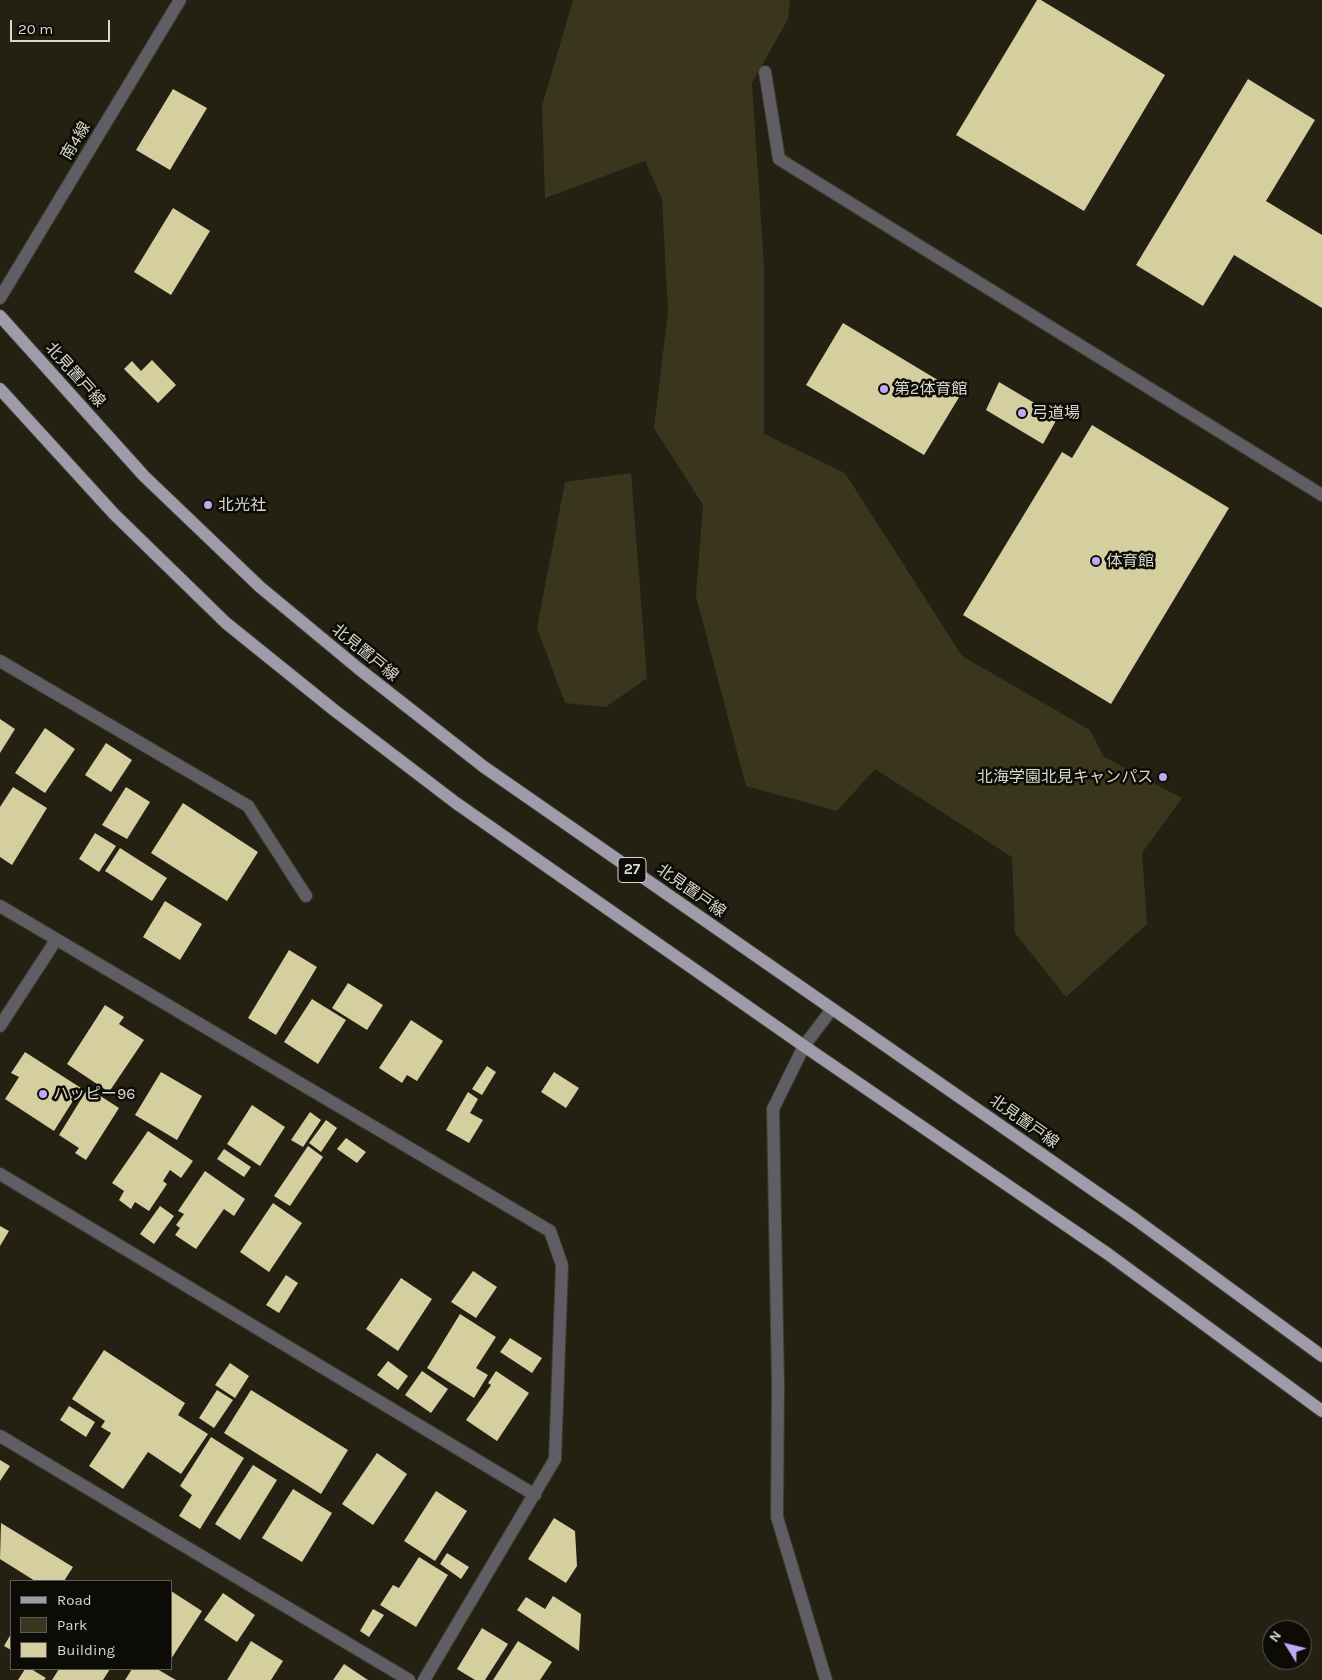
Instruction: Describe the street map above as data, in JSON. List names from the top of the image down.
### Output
{
  "streets": {
    "main road": ["北見置戸線", "27"],
    "street": ["南4線"]
  },
  "places": [
    "第2体育館",
    "弓道場",
    "北光社",
    "体育館",
    "北海学園北見キャンパス",
    "ハッピー96"
  ],
  "legend": ["Road", "Park", "Building"],
  "scale_bar": "20 m",
  "north": "top left"
}
